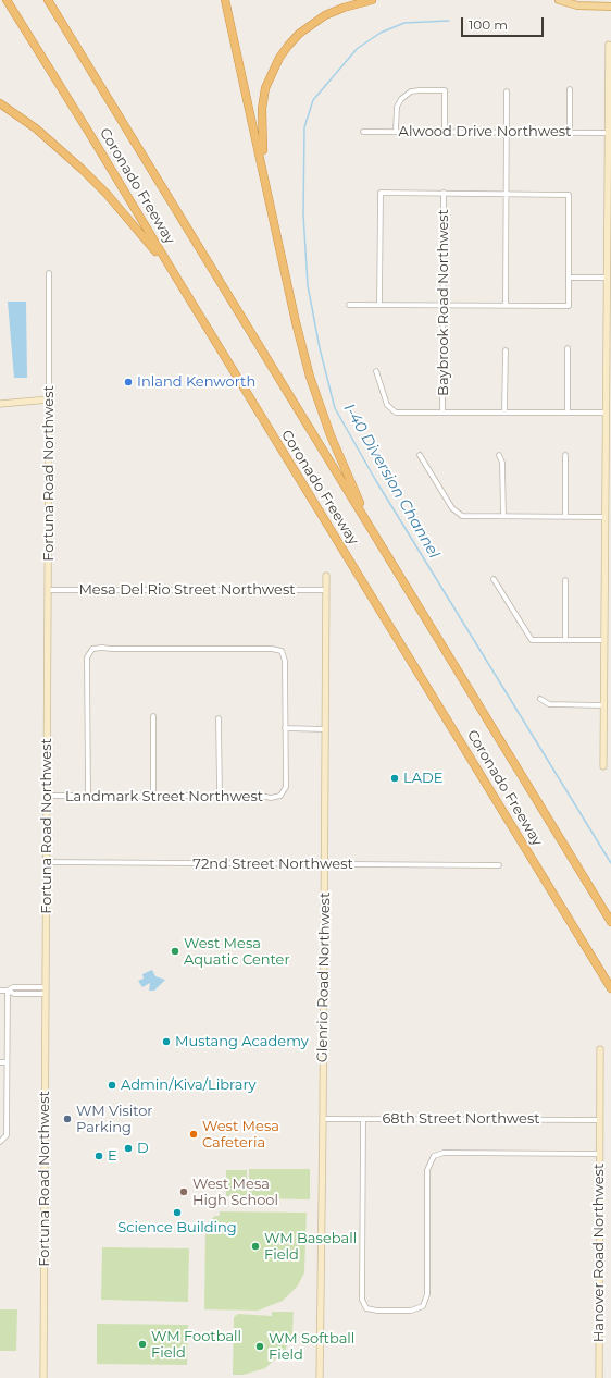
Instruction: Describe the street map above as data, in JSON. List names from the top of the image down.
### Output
{
  "streets": {
    "highway": ["Coronado Freeway"],
    "street": [
      "Alwood Drive Northwest",
      "Baybrook Road Northwest",
      "Fortuna Road Northwest",
      "Mesa Del Rio Street Northwest",
      "Landmark Street Northwest",
      "72nd Street Northwest",
      "Glenrio Road Northwest",
      "68th Street Northwest",
      "Hanover Road Northwest"
    ]
  },
  "crossings": [
    ["Fortuna Road Northwest", "Mesa Del Rio Street Northwest"],
    ["Fortuna Road Northwest", "Landmark Street Northwest"],
    ["Fortuna Road Northwest", "72nd Street Northwest"],
    ["Mesa Del Rio Street Northwest", "Glenrio Road Northwest"],
    ["72nd Street Northwest", "Glenrio Road Northwest"],
    ["Glenrio Road Northwest", "68th Street Northwest"],
    ["68th Street Northwest", "Hanover Road Northwest"]
  ],
  "water": ["I-40 Diversion Channel"],
  "places": [
    "Inland Kenworth",
    "LADE",
    "West Mesa Aquatic Center",
    "Mustang Academy",
    "Admin/Kiva/Library",
    "WM Visitor Parking",
    "West Mesa Cafeteria",
    "D",
    "E",
    "West Mesa High School",
    "Science Building",
    "WM Baseball Field",
    "WM Football Field",
    "WM Softball Field"
  ],
  "scale_bar": "100 m"
}
